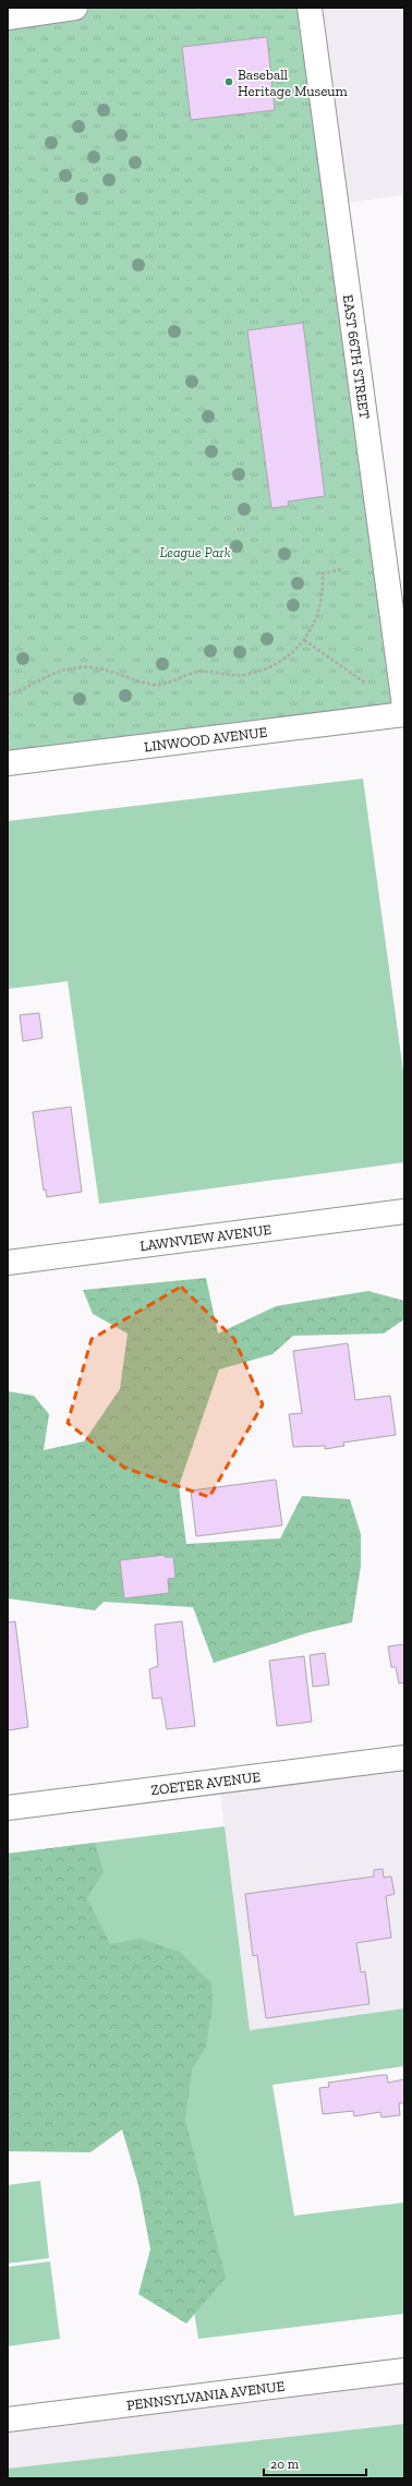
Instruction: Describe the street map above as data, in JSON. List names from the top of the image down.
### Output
{
  "streets": {
    "street": [
      "EAST 66TH STREET",
      "LINWOOD AVENUE",
      "LAWNVIEW AVENUE",
      "ZOETER AVENUE",
      "PENNSYLVANIA AVENUE"
    ]
  },
  "parks": ["League Park"],
  "places": ["Baseball Heritage Museum"],
  "scale_bar": "20 m"
}
